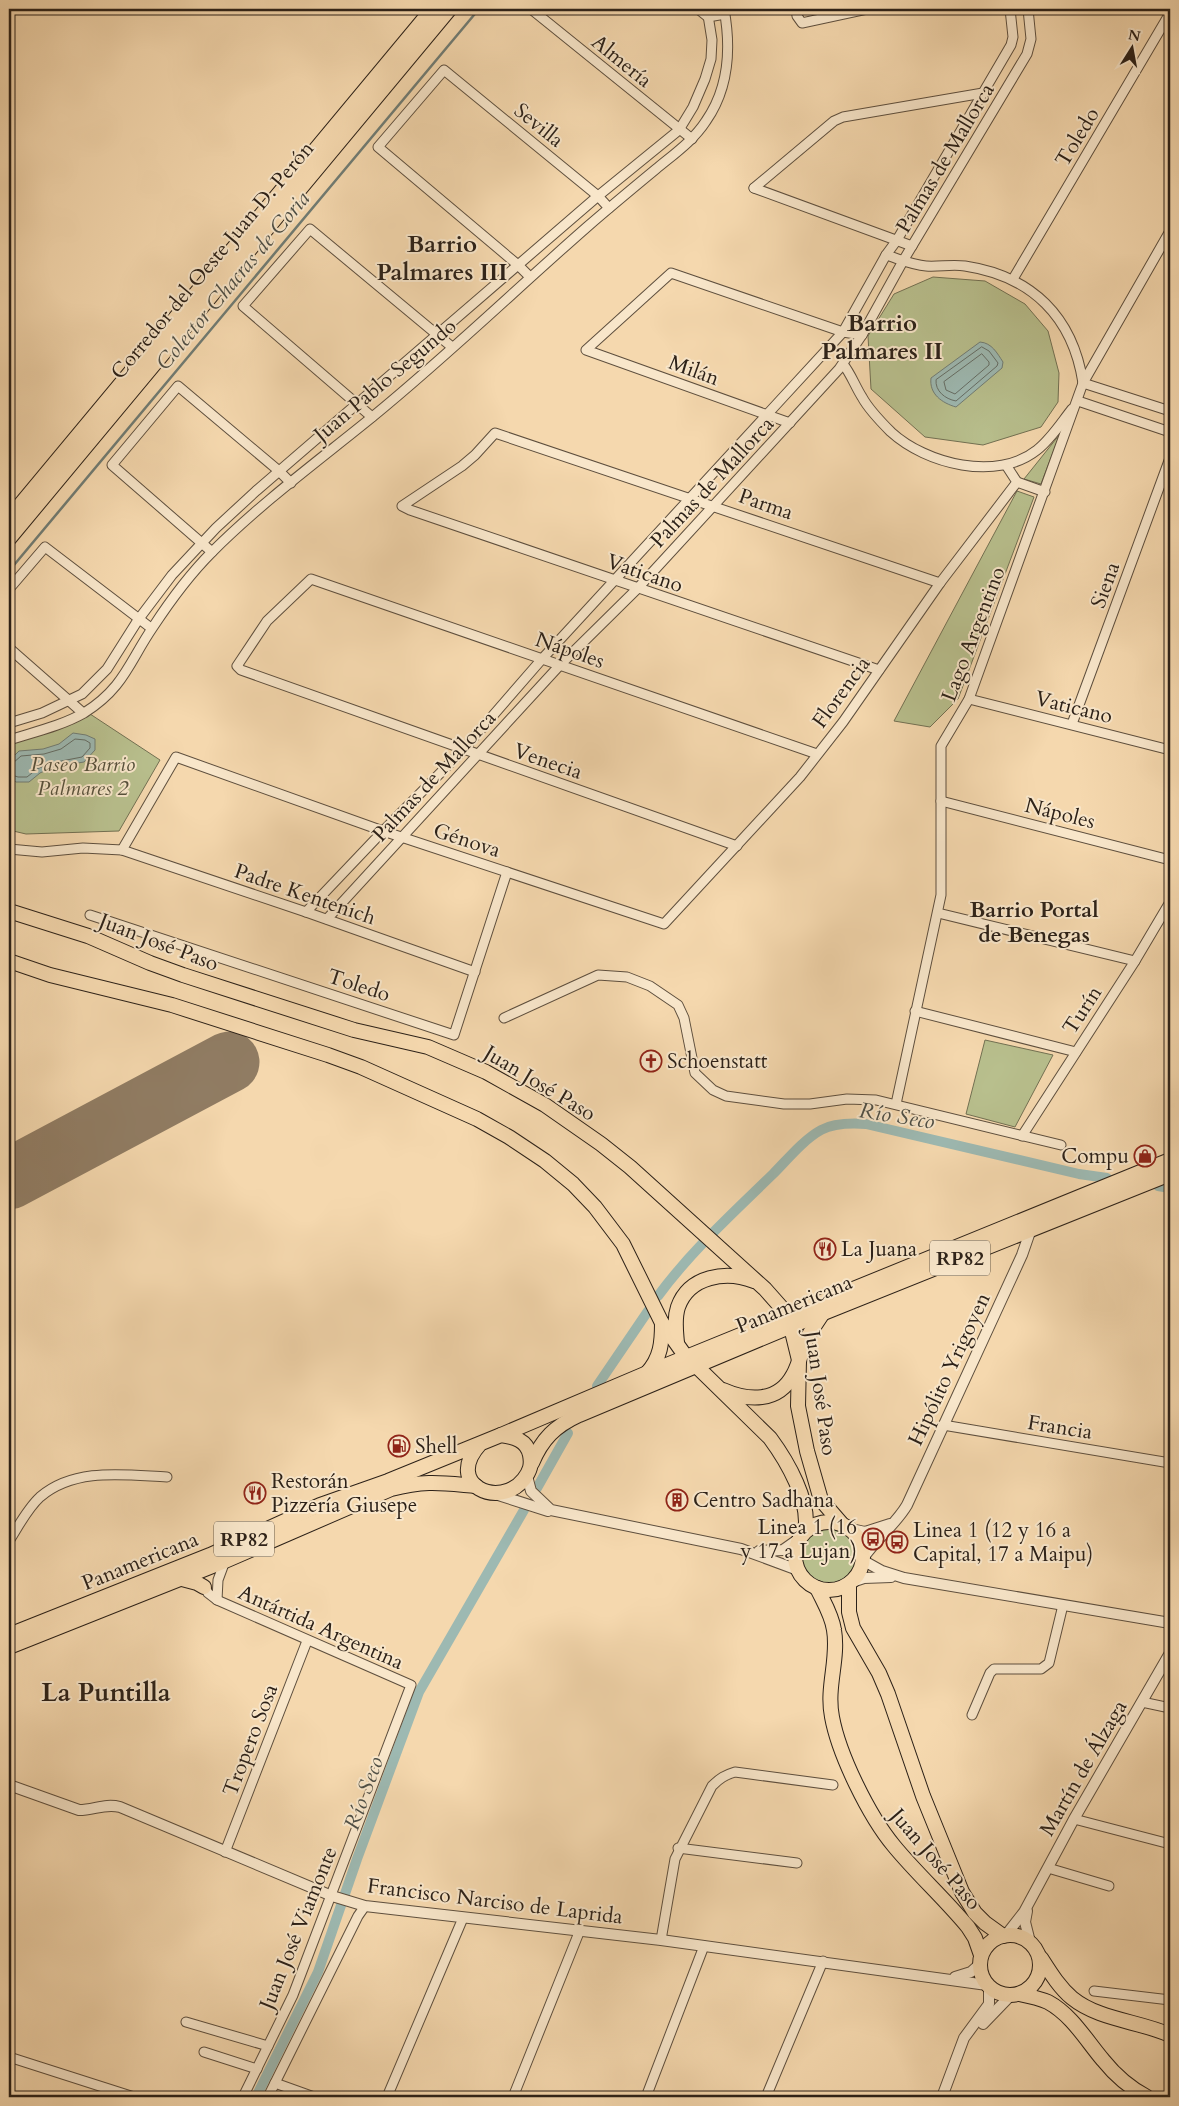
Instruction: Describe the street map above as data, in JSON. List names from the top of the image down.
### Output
{
  "streets": {
    "highway": ["Corredor del Oeste Juan D. Perón"],
    "main road": ["Juan José Paso", "RP82", "Panamericana"],
    "street": [
      "Almería",
      "Sevilla",
      "Toledo",
      "Palmas de Mallorca",
      "Milán",
      "Juan Pablo Segundo",
      "Parma",
      "Vaticano",
      "Siena",
      "Lago Argentino",
      "Nápoles",
      "Florencia",
      "Venecia",
      "Génova",
      "Padre Kentenich",
      "Turín",
      "Hipólito Yrigoyen",
      "Francia",
      "Antártida Argentina",
      "Tropero Sosa",
      "Martín de Álzaga",
      "Francisco Narciso de Laprida",
      "Juan José Viamonte"
    ]
  },
  "crossings": [
    ["Almería", "Juan Pablo Segundo"],
    ["Sevilla", "Juan Pablo Segundo"],
    ["Toledo", "Génova"],
    ["Toledo", "Padre Kentenich"],
    ["Palmas de Mallorca", "Milán"],
    ["Palmas de Mallorca", "Parma"],
    ["Palmas de Mallorca", "Vaticano"],
    ["Palmas de Mallorca", "Nápoles"],
    ["Palmas de Mallorca", "Venecia"],
    ["Palmas de Mallorca", "Génova"],
    ["Palmas de Mallorca", "Padre Kentenich"],
    ["Parma", "Vaticano"],
    ["Parma", "Florencia"],
    ["Vaticano", "Siena"],
    ["Vaticano", "Lago Argentino"],
    ["Vaticano", "Florencia"],
    ["Lago Argentino", "Nápoles"],
    ["Nápoles", "Florencia"],
    ["Nápoles", "Venecia"],
    ["Florencia", "Venecia"],
    ["Florencia", "Génova"],
    ["Génova", "Padre Kentenich"],
    ["Juan José Paso", "Panamericana"],
    ["Juan José Paso", "Hipólito Yrigoyen"],
    ["Juan José Paso", "Martín de Álzaga"],
    ["Juan José Paso", "Francisco Narciso de Laprida"],
    ["Panamericana", "Hipólito Yrigoyen"],
    ["Panamericana", "Antártida Argentina"],
    ["Hipólito Yrigoyen", "Francia"],
    ["Antártida Argentina", "Tropero Sosa"],
    ["Antártida Argentina", "Juan José Viamonte"],
    ["Tropero Sosa", "Francisco Narciso de Laprida"],
    ["Martín de Álzaga", "Francisco Narciso de Laprida"],
    ["Francisco Narciso de Laprida", "Juan José Viamonte"]
  ],
  "districts": [
    "Barrio Palmares III",
    "Barrio Palmares II",
    "Barrio Portal de Benegas",
    "La Puntilla"
  ],
  "water": ["Colector Chacras de Coria", "Río Seco"],
  "parks": ["Paseo Barrio Palmares 2"],
  "places": {
    "church": ["Schoenstatt"],
    "shop": ["Compu"],
    "restaurant": ["La Juana", "Restorán Pizzería Giusepe"],
    "fuel station": ["Shell"],
    "building": ["Centro Sadhana"],
    "bus stop": ["Linea 1 (16 y 17 a Lujan)", "Linea 1 (12 y 16 a Capital, 17 a Maipu)"]
  },
  "north": "top"
}
